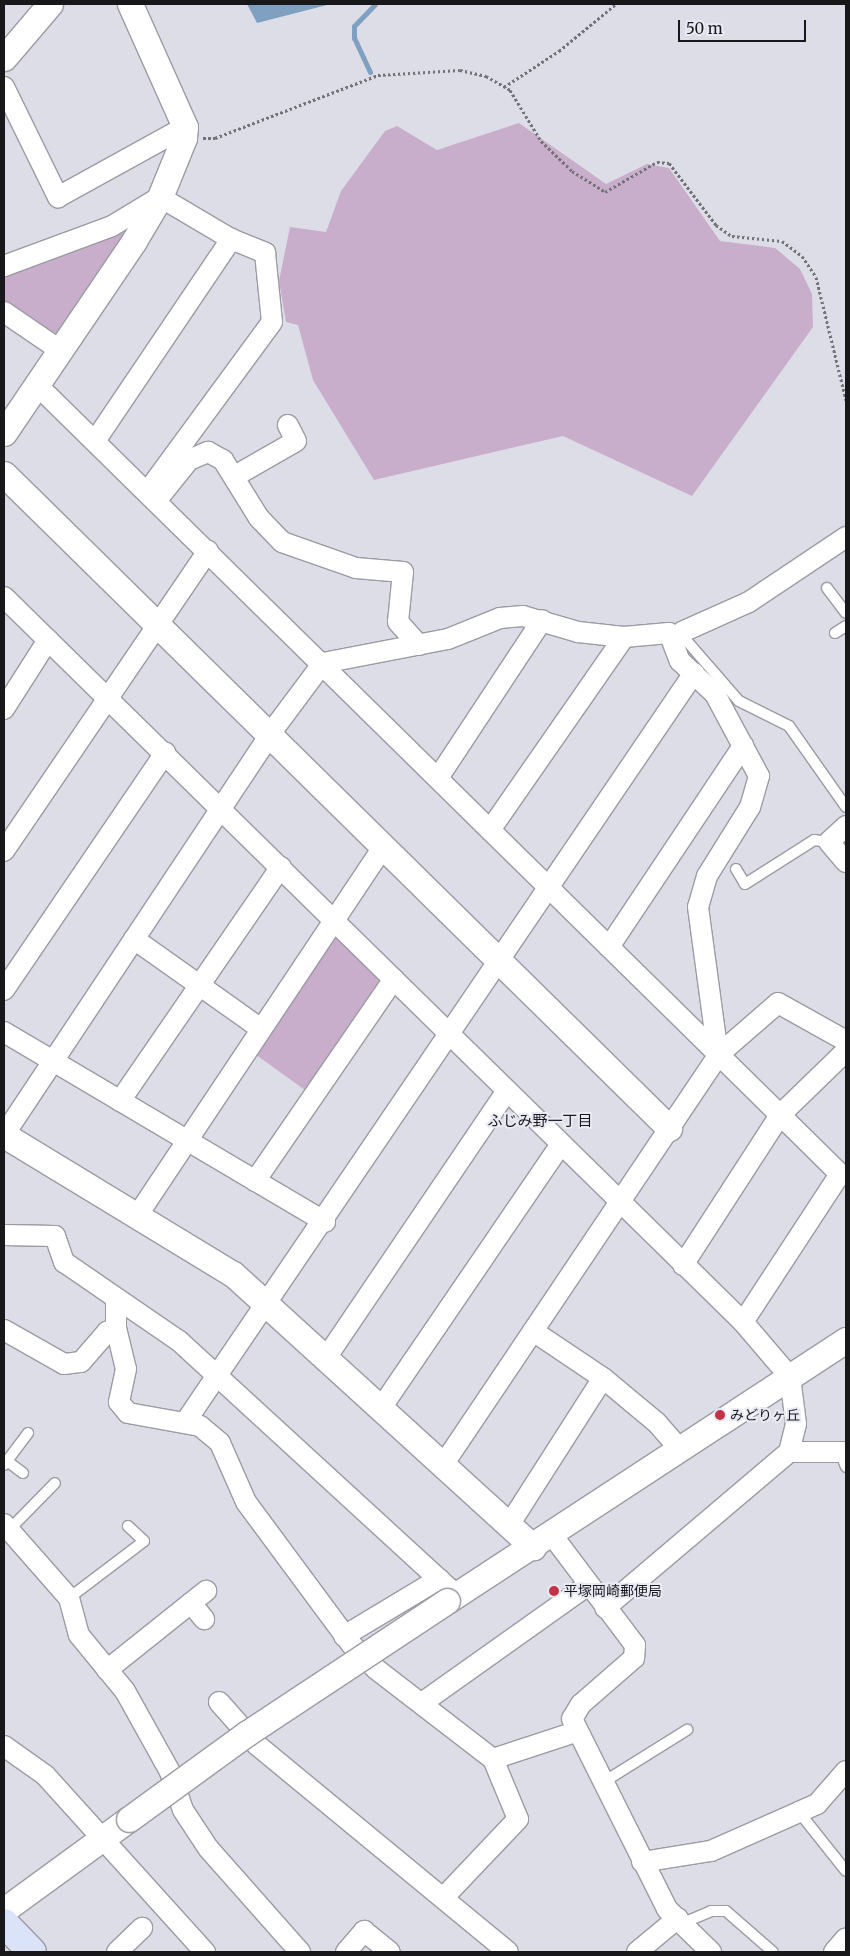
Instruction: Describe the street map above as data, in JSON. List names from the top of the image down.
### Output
{
  "districts": ["ふじみ野一丁目"],
  "places": ["みどりヶ丘", "平塚岡崎郵便局"],
  "scale_bar": "50 m"
}
